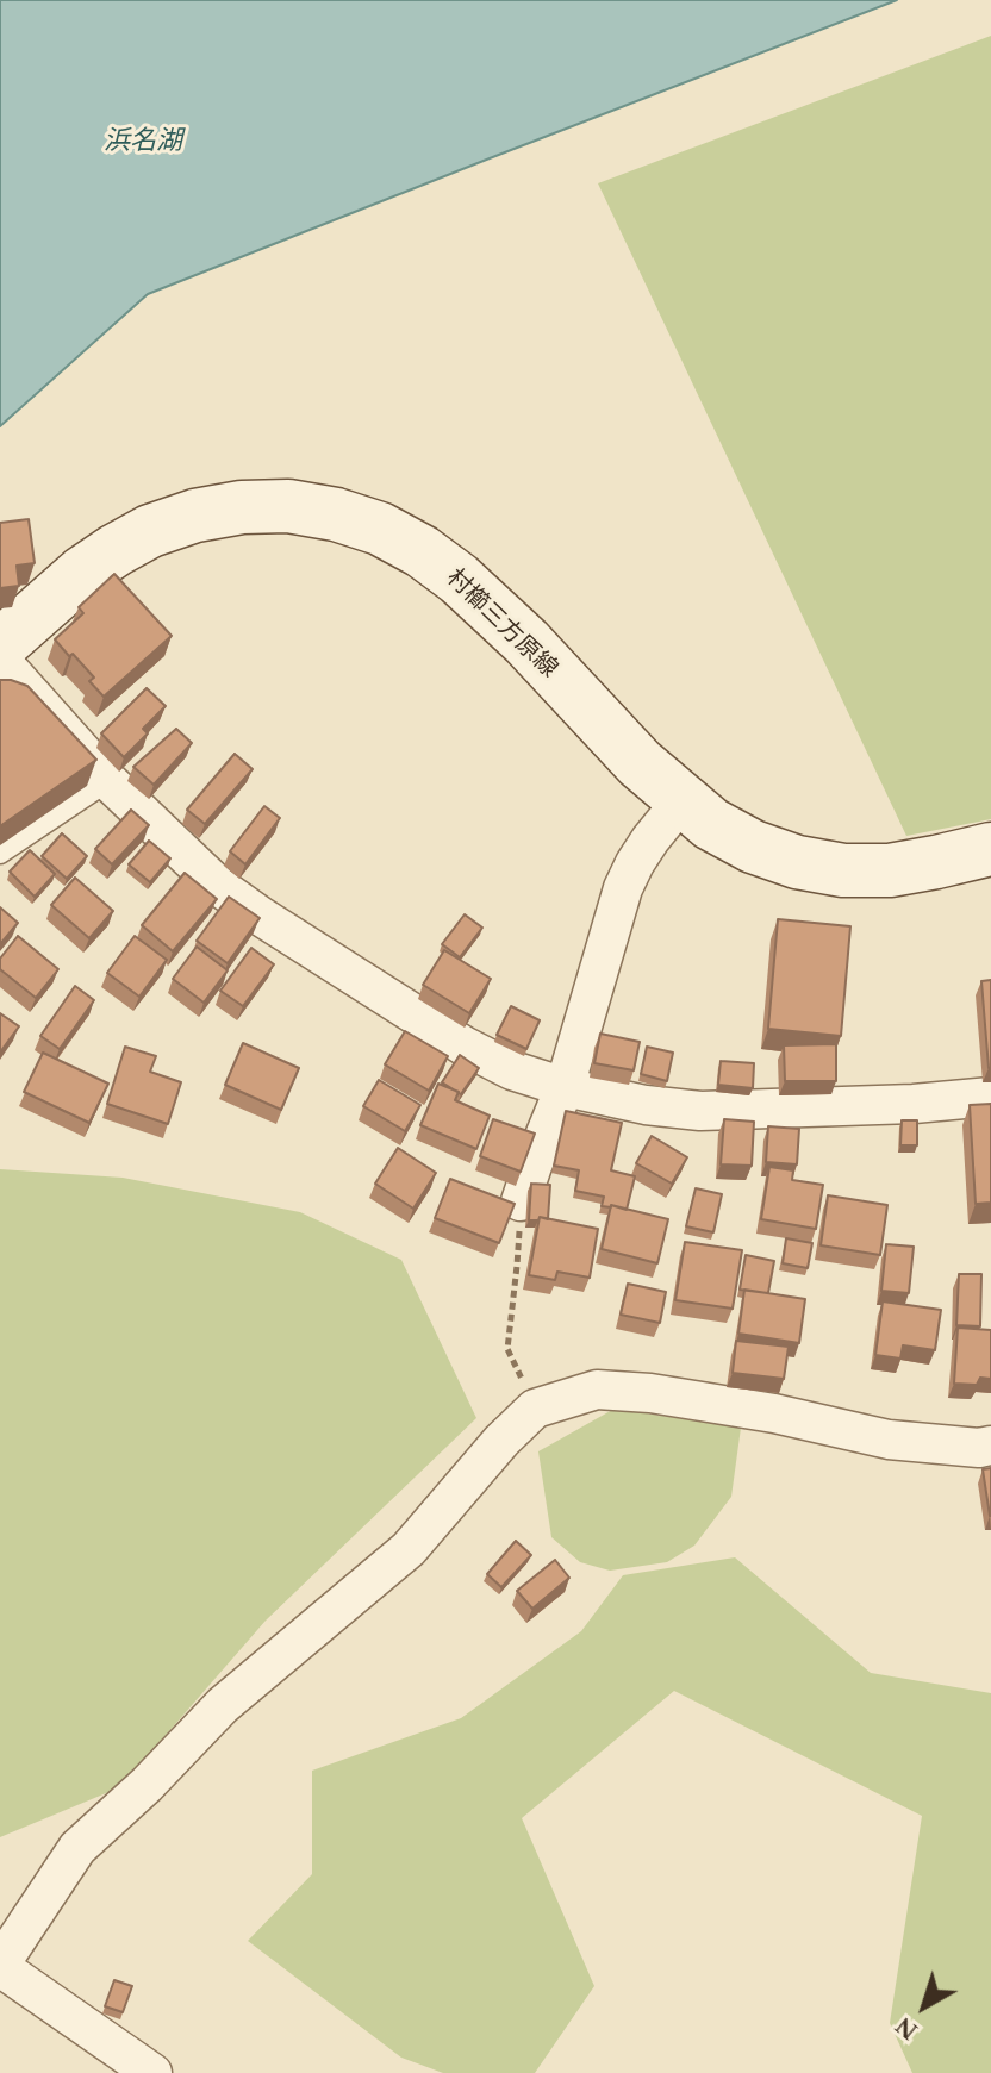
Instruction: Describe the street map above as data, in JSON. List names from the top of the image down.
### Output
{
  "streets": {
    "main road": ["村櫛三方原線"]
  },
  "water": ["浜名湖"],
  "north": "bottom left"
}
